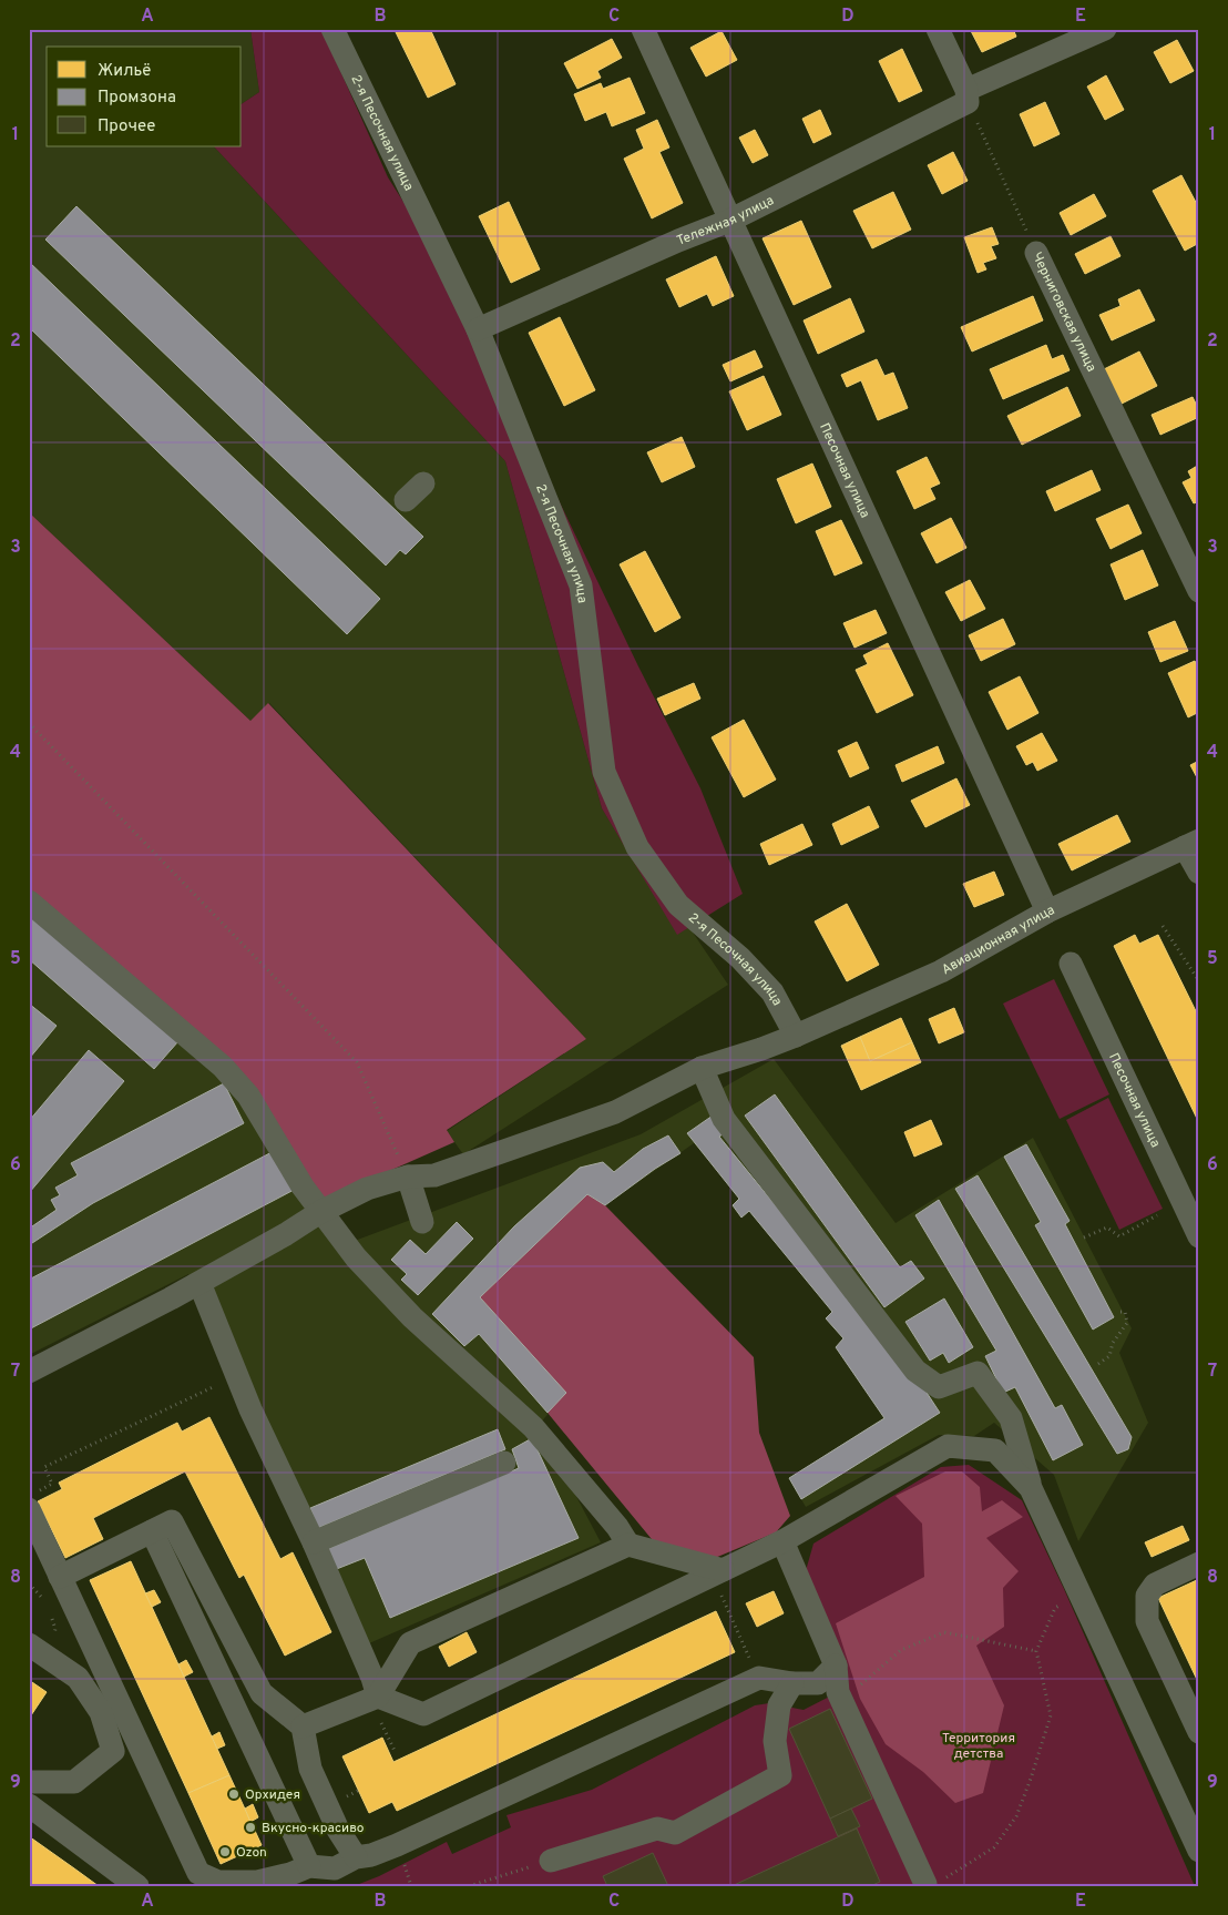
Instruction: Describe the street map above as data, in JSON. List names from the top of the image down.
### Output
{
  "streets": {
    "street": [
      "2-я Песочная улица",
      "Тележная улица",
      "Черниговская улица",
      "Песочная улица",
      "Авиационная улица"
    ]
  },
  "crossings": [
    ["2-я Песочная улица", "Тележная улица"],
    ["2-я Песочная улица", "Авиационная улица"],
    ["Тележная улица", "Черниговская улица"],
    ["Тележная улица", "Песочная улица"],
    ["Песочная улица", "Авиационная улица"]
  ],
  "parks": ["Территория детства"],
  "places": ["Орхидея", "Вкусно-красиво", "Ozon"],
  "legend": ["Жильё", "Промзона", "Прочее"],
  "grid": {
    "columns": [
      "A",
      "B",
      "C",
      "D",
      "E"
    ],
    "rows": [
      "1",
      "2",
      "3",
      "4",
      "5",
      "6",
      "7",
      "8",
      "9"
    ]
  }
}
